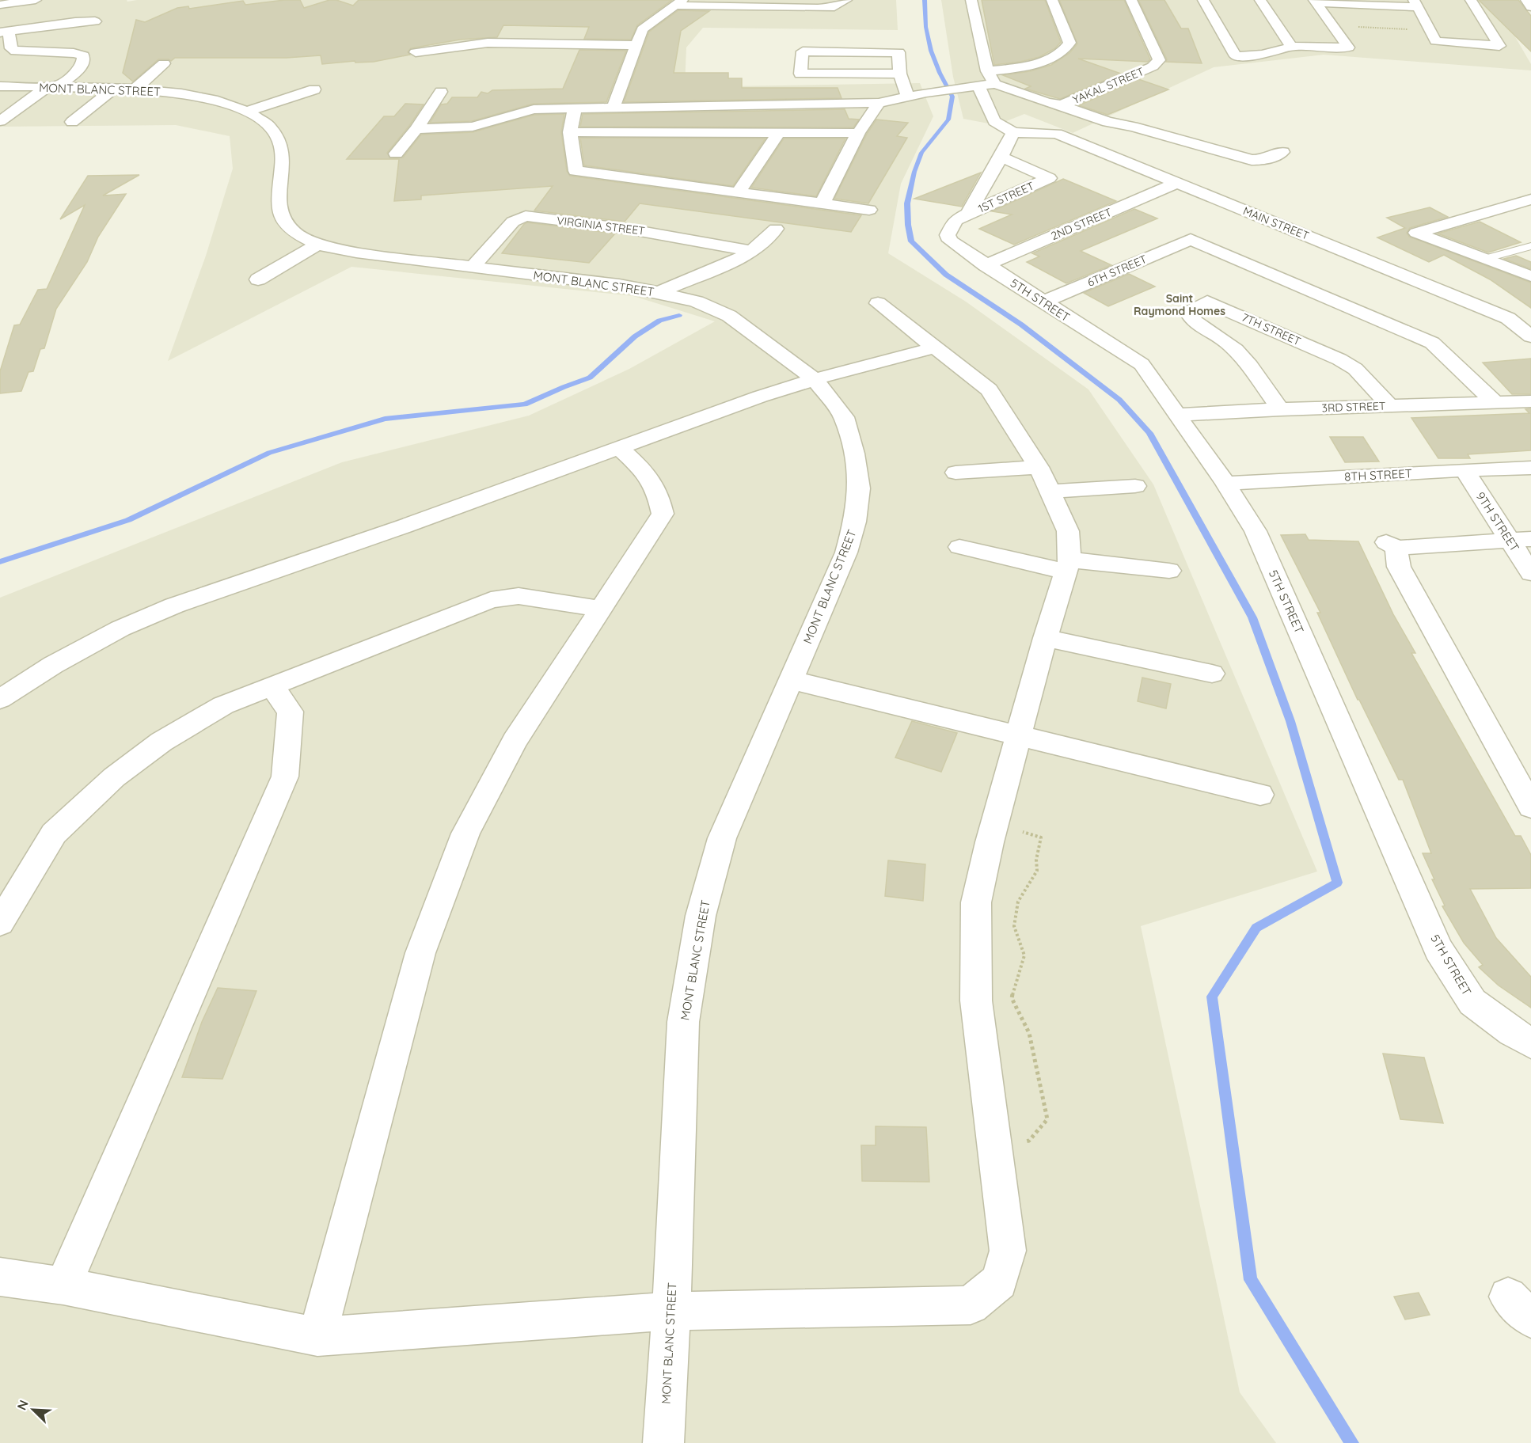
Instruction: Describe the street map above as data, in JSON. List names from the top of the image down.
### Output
{
  "streets": {
    "street": [
      "YAKAL STREET",
      "MONT BLANC STREET",
      "1ST STREET",
      "MAIN STREET",
      "2ND STREET",
      "VIRGINIA STREET",
      "6TH STREET",
      "5TH STREET",
      "7TH STREET",
      "3RD STREET",
      "8TH STREET",
      "9TH STREET"
    ]
  },
  "crossings": [
    ["MONT BLANC STREET", "VIRGINIA STREET"],
    ["1ST STREET", "MAIN STREET"],
    ["1ST STREET", "5TH STREET"],
    ["MAIN STREET", "2ND STREET"],
    ["2ND STREET", "5TH STREET"],
    ["6TH STREET", "5TH STREET"],
    ["6TH STREET", "3RD STREET"],
    ["5TH STREET", "3RD STREET"],
    ["5TH STREET", "8TH STREET"],
    ["7TH STREET", "3RD STREET"],
    ["8TH STREET", "9TH STREET"]
  ],
  "districts": ["Saint Raymond Homes"],
  "north": "top left"
}
